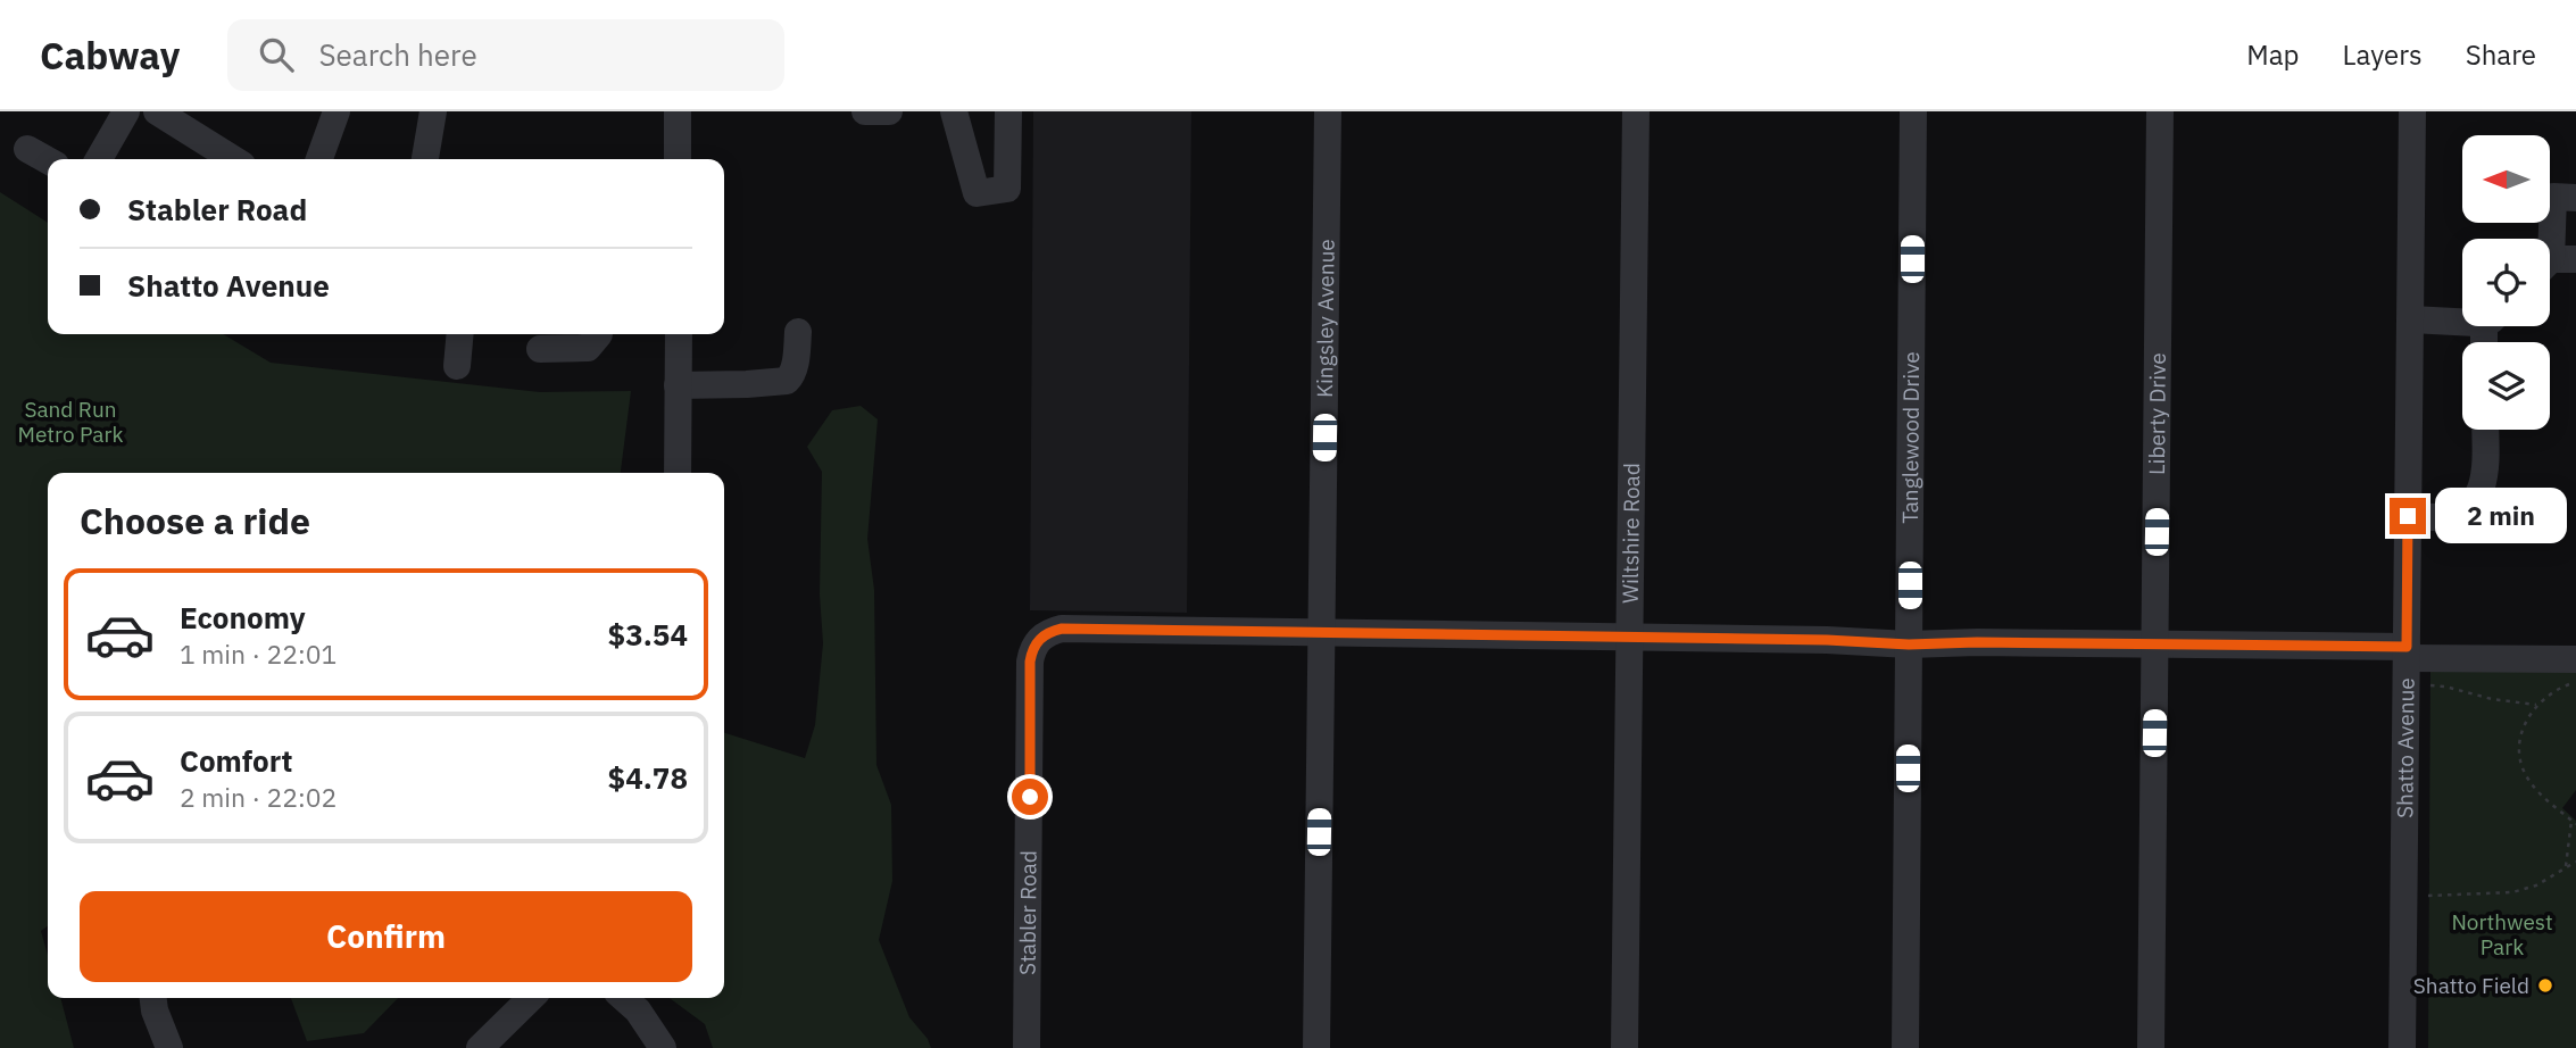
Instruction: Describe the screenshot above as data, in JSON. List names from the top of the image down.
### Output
{
  "streets": {
    "street": [
      "Kingsley Avenue",
      "Liberty Drive",
      "Tanglewood Drive",
      "Wiltshire Road",
      "Shatto Avenue",
      "Stabler Road"
    ]
  },
  "crossings": [
    ["Kingsley Avenue", "Stabler Road"]
  ],
  "parks": ["Sand Run Metro Park", "Northwest Park"],
  "places": ["Shatto Field"],
  "north": "left",
  "page": {
    "header": "Cabway",
    "search": "Search here",
    "nav": ["Map", "Layers", "Share"],
    "banner": ["Stabler Road", "Shatto Avenue"],
    "heading": "Choose a ride",
    "bubble": "2 min",
    "list": [
      {
        "name": "Economy",
        "note": "1 min · 22:01",
        "value": "$3.54"
      },
      {
        "name": "Comfort",
        "note": "2 min · 22:02",
        "value": "$4.78"
      }
    ],
    "buttons": "Confirm"
  }
}
